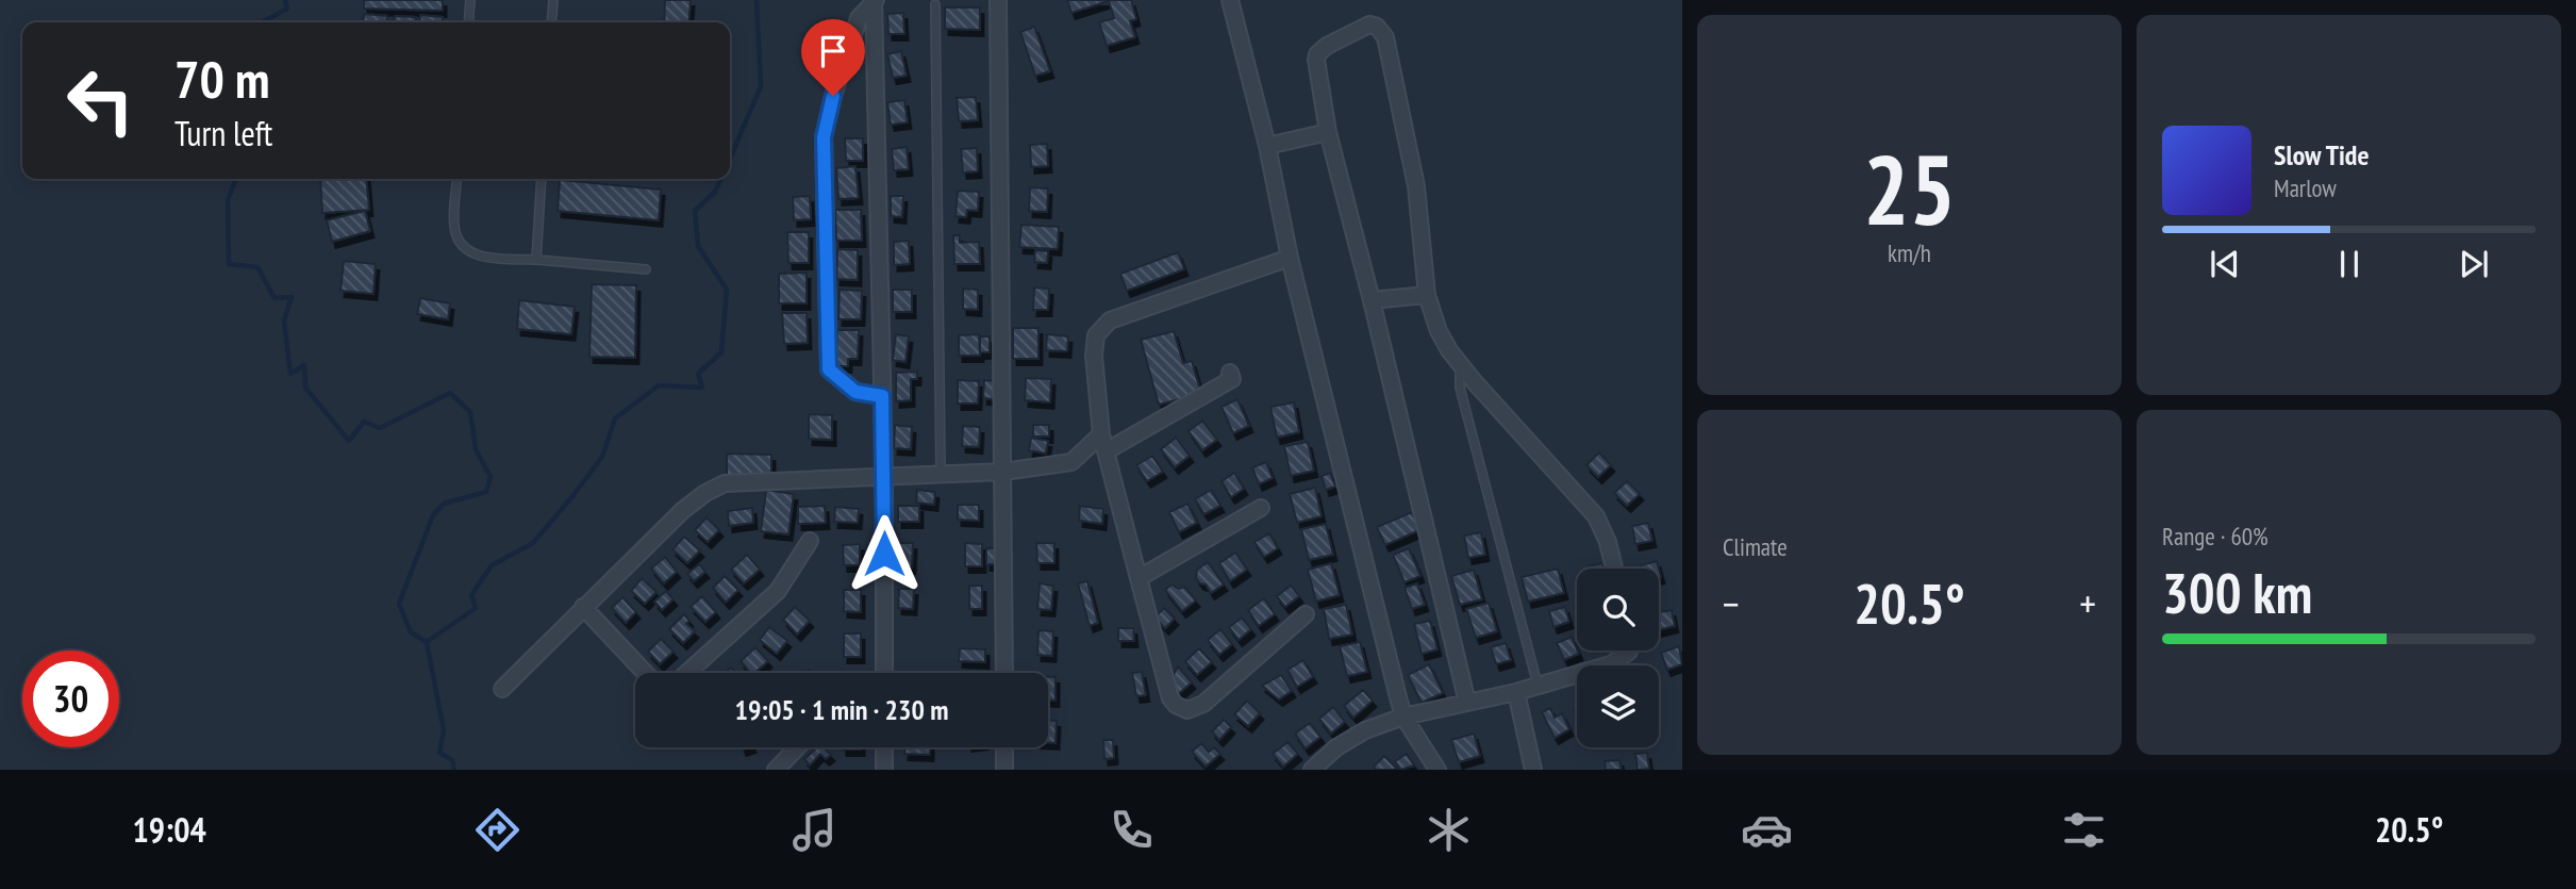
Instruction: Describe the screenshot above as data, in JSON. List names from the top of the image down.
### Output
{
  "page": {
    "tile": [
      ["25", "km/h"],
      "Climate",
      ["Range · 60%", "300 km"]
    ],
    "turn": ["70 m", "Turn left"],
    "song": ["Slow Tide", "Marlow"],
    "heat": ["−", "20.5°", "+"],
    "limit": "30",
    "trip": "19:05 · 1 min · 230 m",
    "tabs": ["19:04", "20.5°"]
  }
}
